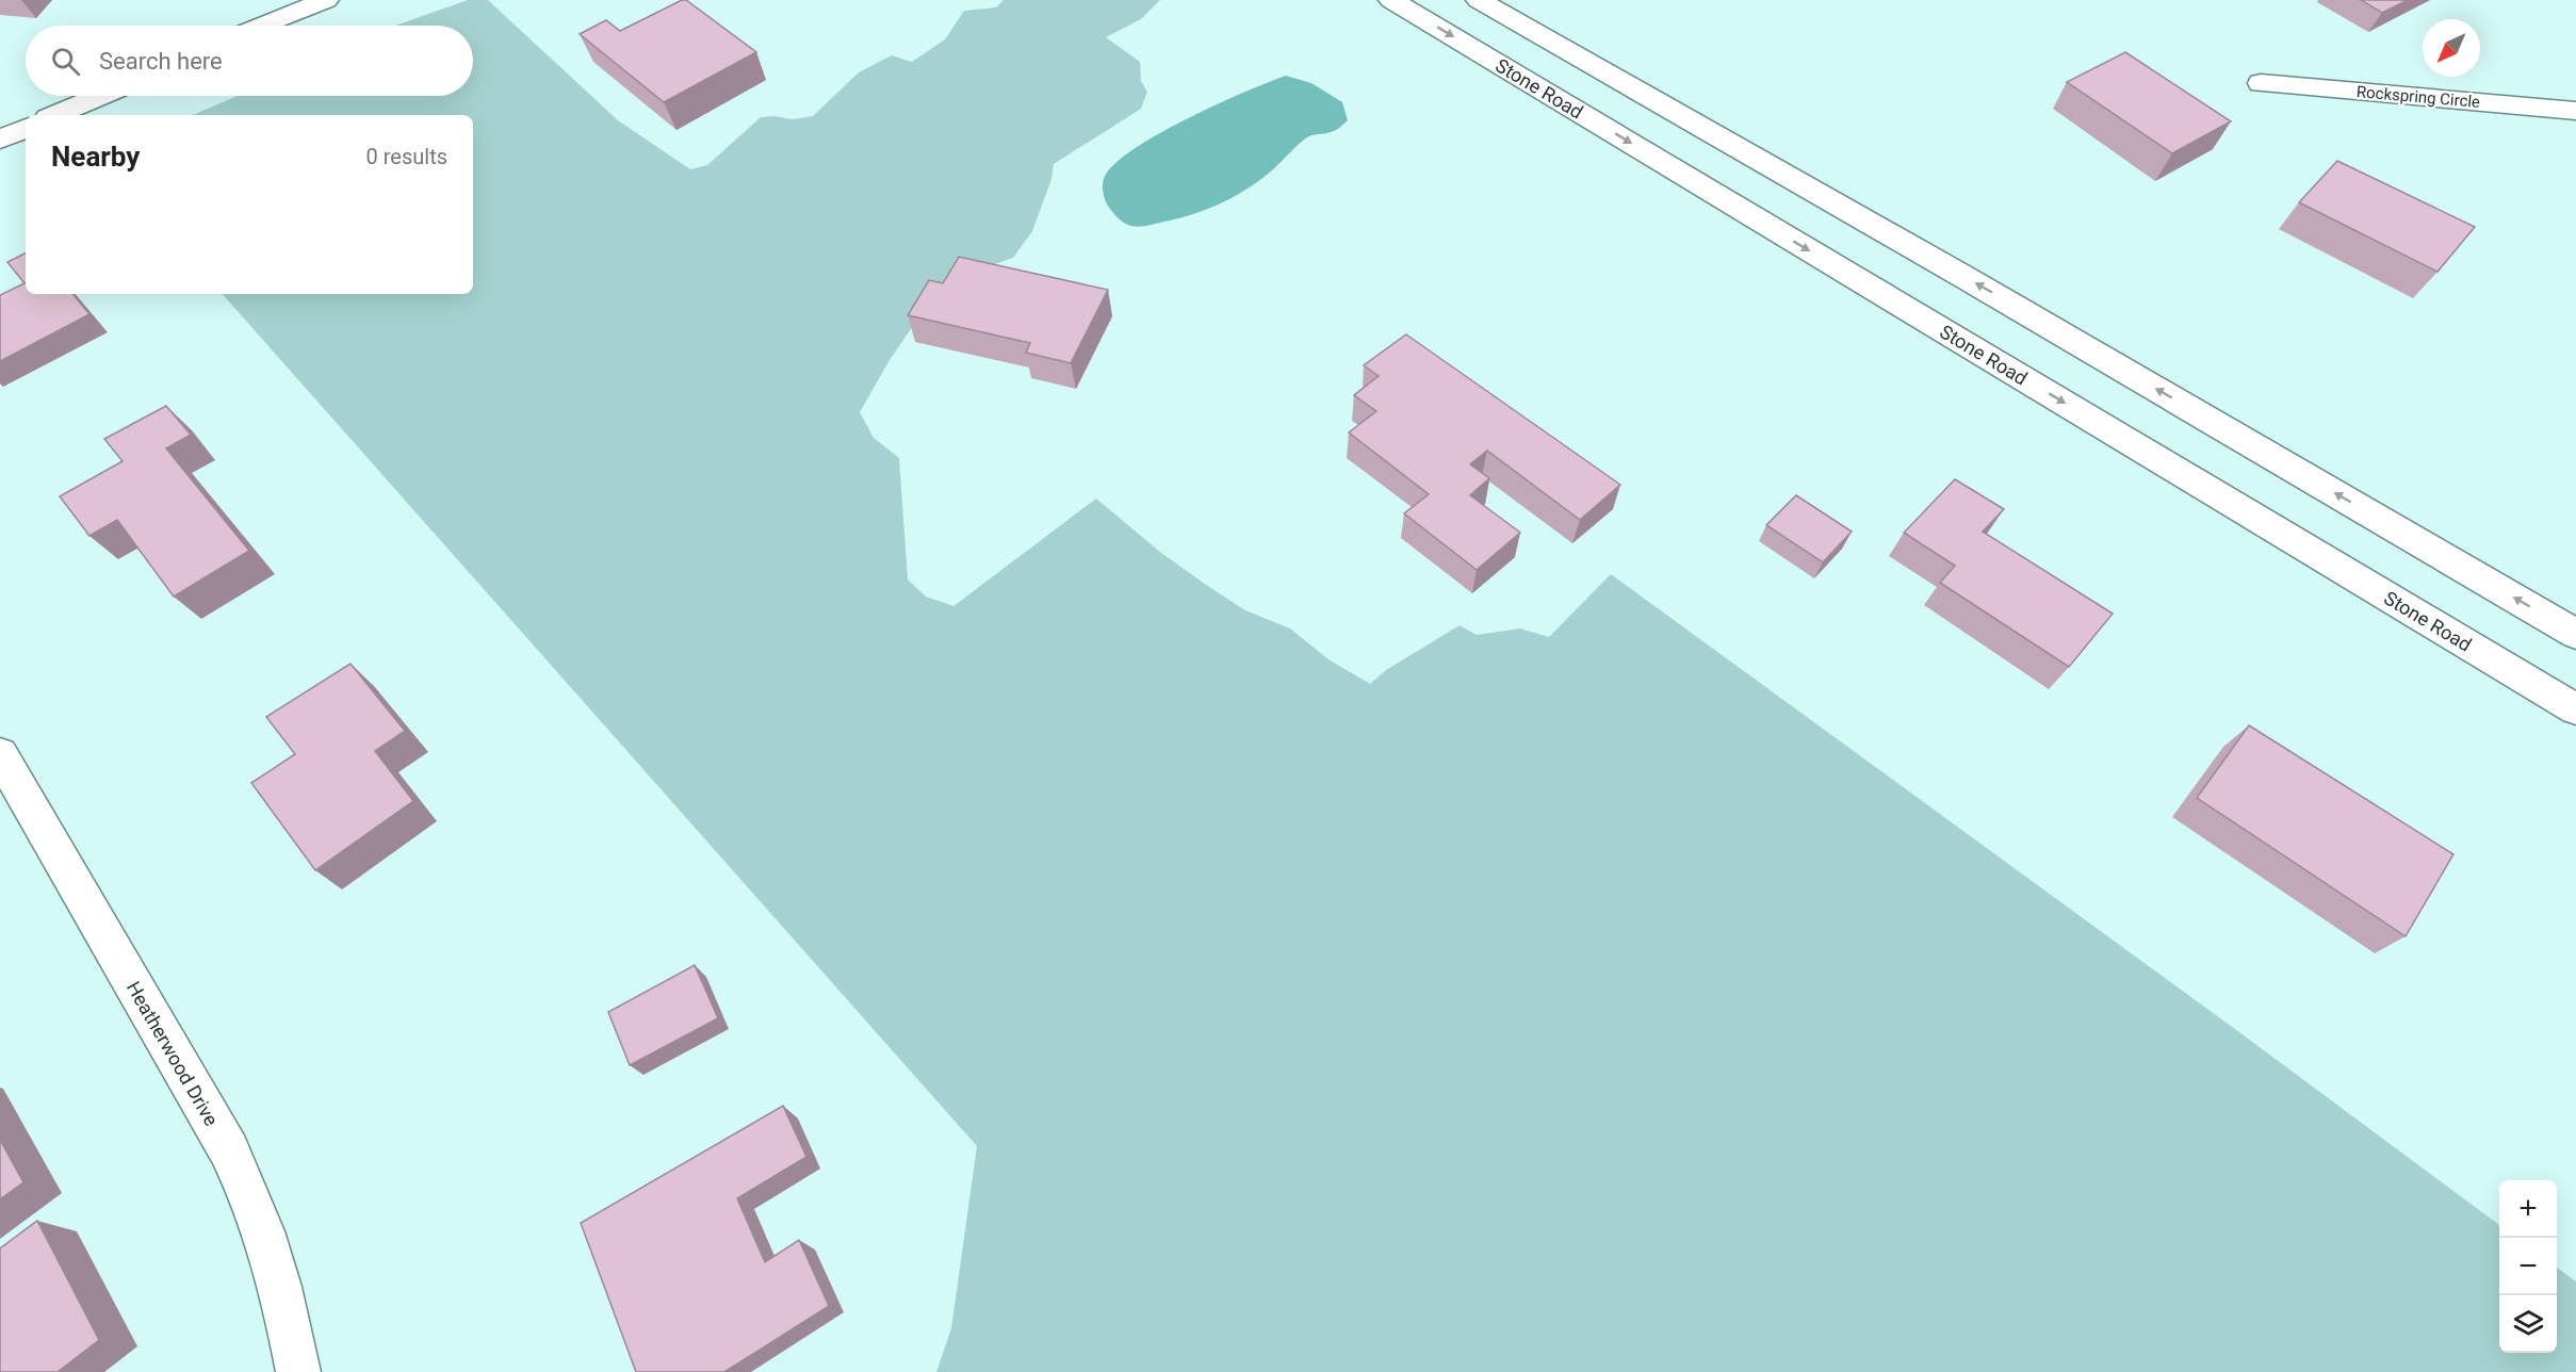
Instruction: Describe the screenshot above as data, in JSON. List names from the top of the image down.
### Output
{
  "streets": {
    "main road": ["Stone Road", "Rockspring Circle", "Heatherwood Drive"]
  },
  "north": "bottom left",
  "page": {
    "search": "Search here",
    "heading": ["Nearby", "0 results"],
    "map_buttons": ["+", "−"]
  }
}
